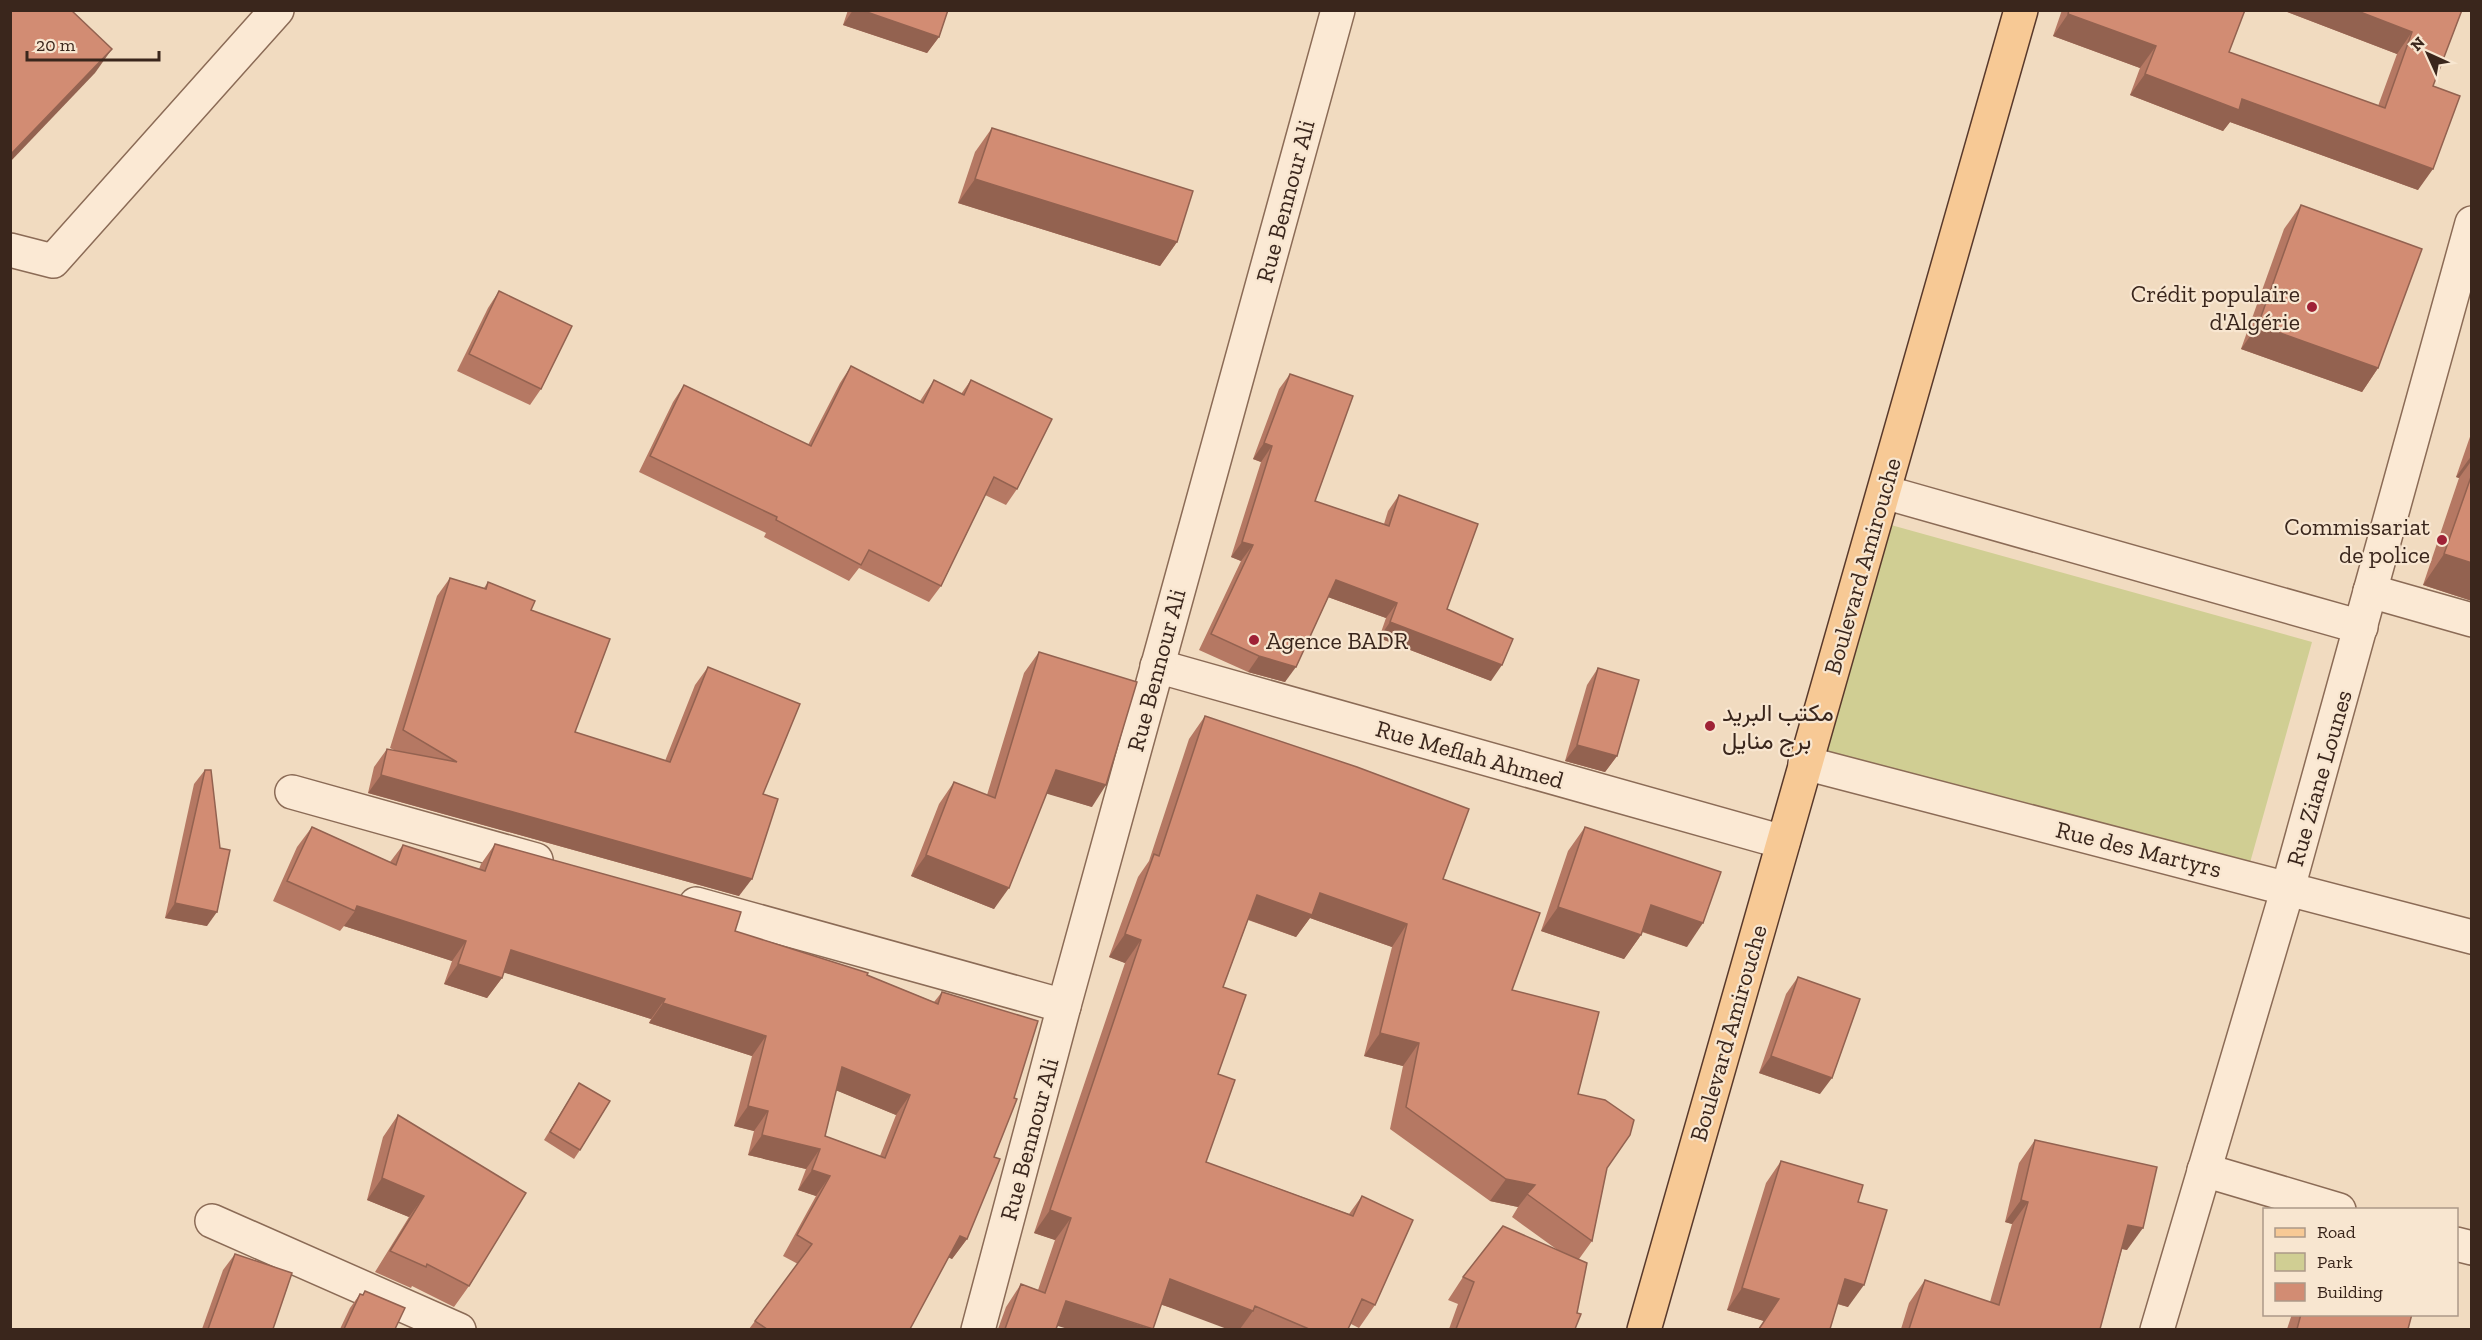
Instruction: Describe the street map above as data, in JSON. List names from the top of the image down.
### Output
{
  "streets": {
    "main road": ["Boulevard Amirouche"],
    "street": [
      "Rue Bennour Ali",
      "Rue Meflah Ahmed",
      "Rue Ziane Lounes",
      "Rue des Martyrs"
    ]
  },
  "crossings": [
    ["Rue Bennour Ali", "Rue Meflah Ahmed"],
    ["Boulevard Amirouche", "Rue Meflah Ahmed"],
    ["Boulevard Amirouche", "Rue des Martyrs"],
    ["Rue Ziane Lounes", "Rue des Martyrs"]
  ],
  "places": [
    "Crédit populaire d'Algérie",
    "Commissariat de police",
    "Agence BADR",
    "مكتب البريد برج منايل"
  ],
  "legend": ["Road", "Park", "Building"],
  "scale_bar": "20 m",
  "north": "top left"
}
